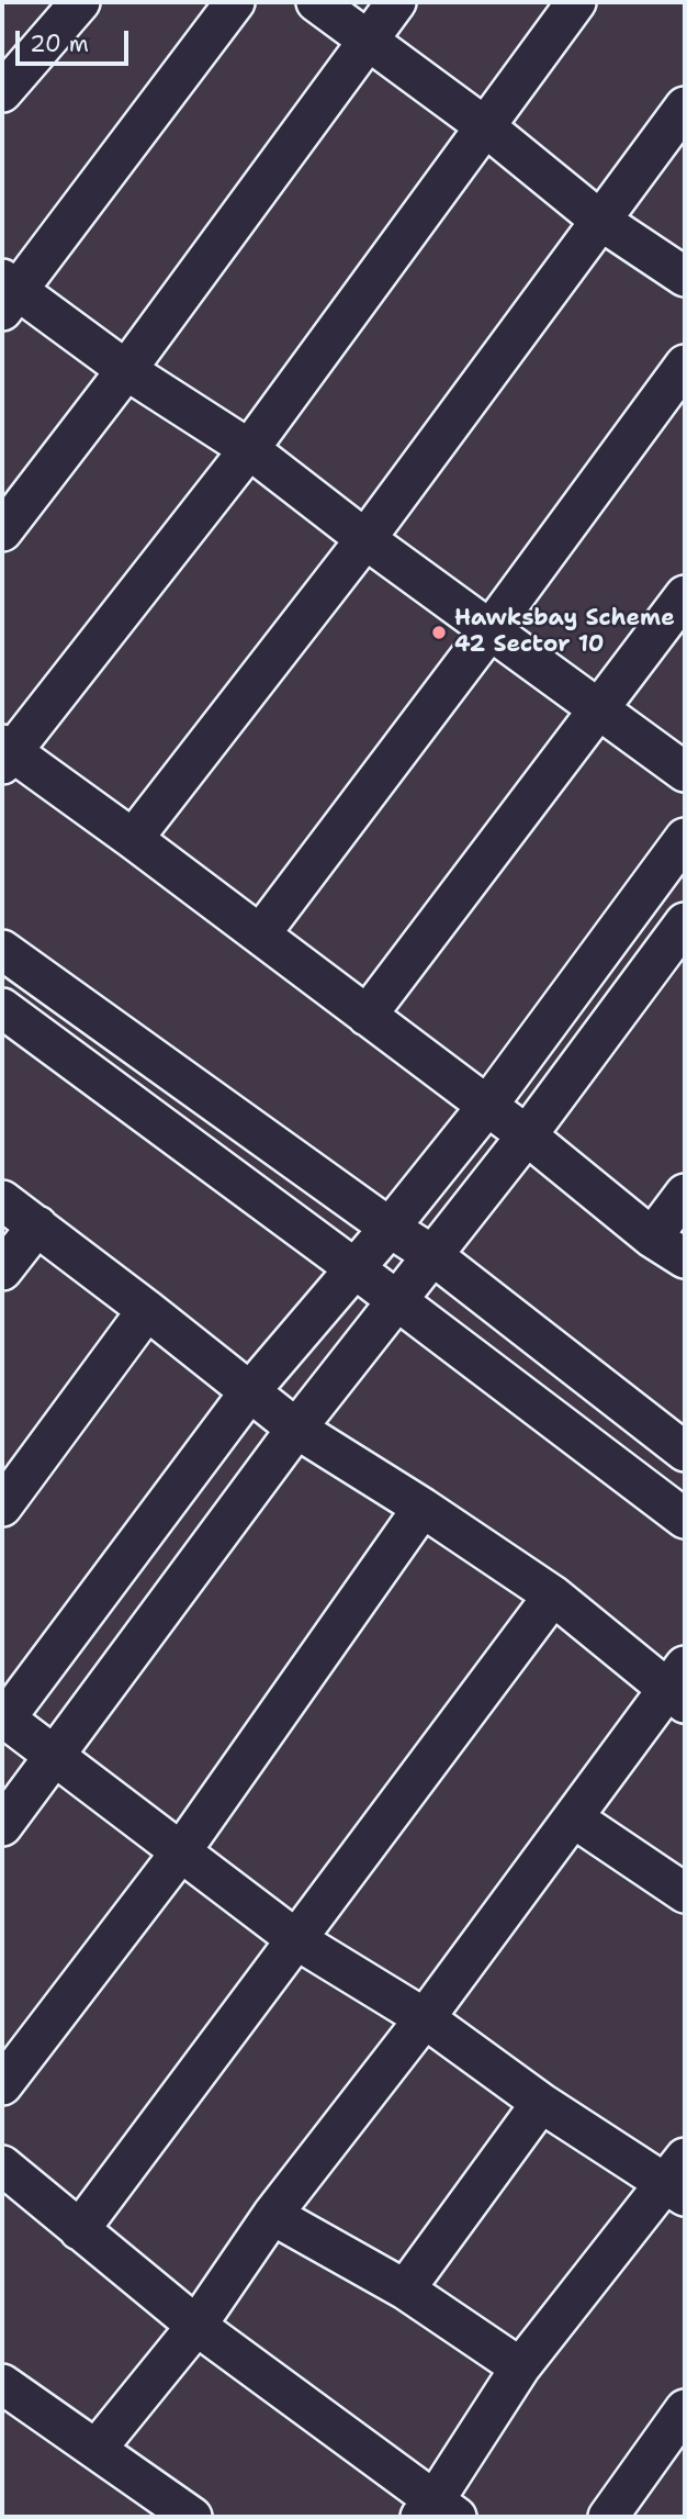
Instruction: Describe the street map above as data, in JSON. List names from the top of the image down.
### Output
{
  "places": ["Hawksbay Scheme 42 Sector 10"],
  "scale_bar": "20 m"
}
